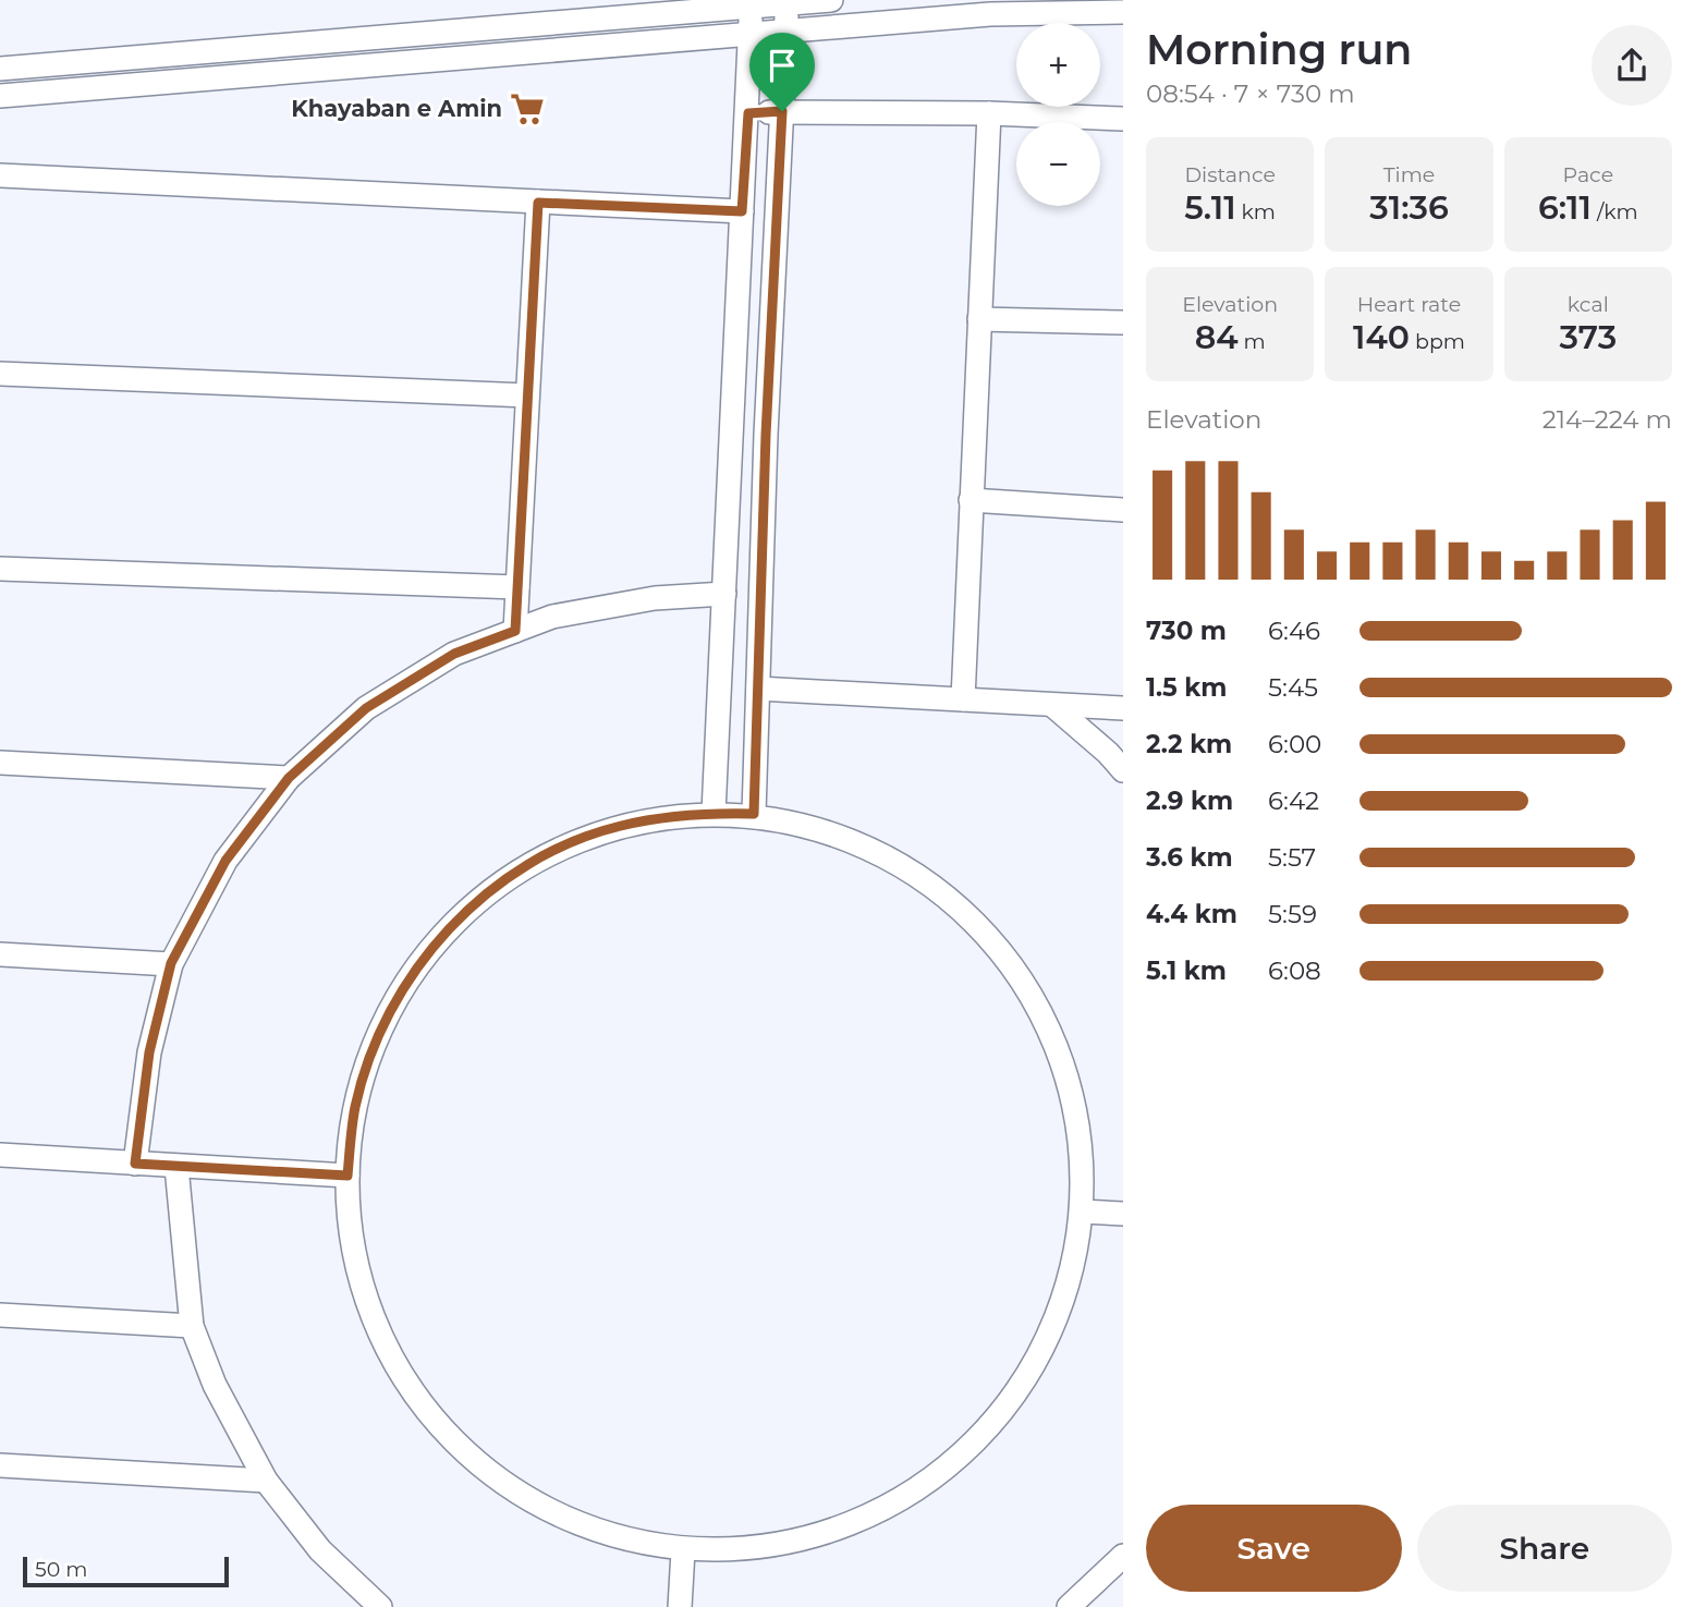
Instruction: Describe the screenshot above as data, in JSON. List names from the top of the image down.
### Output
{
  "places": {
    "supermarket": ["Khayaban e Amin"]
  },
  "scale_bar": "50 m",
  "page": {
    "heading": ["Morning run", "08:54 · 7 × 730 m"],
    "map_buttons": ["+", "−"],
    "stats": [
      ["Distance", "5.11 km"],
      ["Time", "31:36"],
      ["Pace", "6:11 /km"],
      ["Elevation", "84 m"],
      ["Heart rate", "140 bpm"],
      ["kcal", "373"]
    ],
    "chart": ["Elevation", "214–224 m"],
    "list": [
      {
        "name": "730 m",
        "note": "6:46"
      },
      {
        "name": "1.5 km",
        "note": "5:45"
      },
      {
        "name": "2.2 km",
        "note": "6:00"
      },
      {
        "name": "2.9 km",
        "note": "6:42"
      },
      {
        "name": "3.6 km",
        "note": "5:57"
      },
      {
        "name": "4.4 km",
        "note": "5:59"
      },
      {
        "name": "5.1 km",
        "note": "6:08"
      }
    ],
    "buttons": ["Save", "Share"],
    "scale": "50 m"
  }
}
